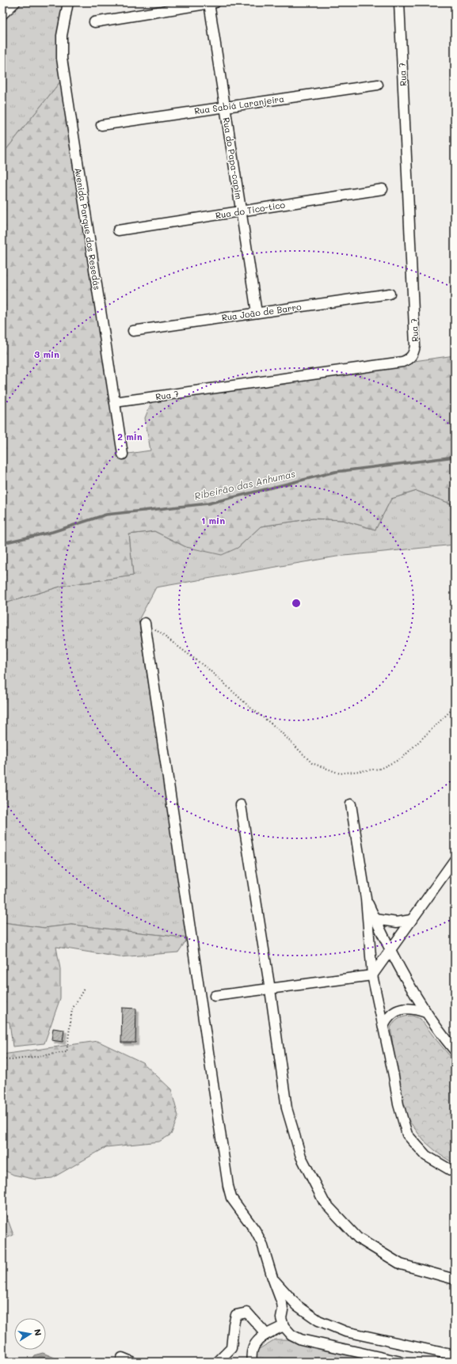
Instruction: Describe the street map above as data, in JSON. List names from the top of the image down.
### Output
{
  "streets": {
    "street": [
      "Rua 7",
      "Rua Sabiá Laranjeira",
      "Rua do Papa-capim",
      "Rua do Tico-tico",
      "Avenida Parque dos Resedás",
      "Rua João de Barro"
    ]
  },
  "crossings": [
    ["Rua 7", "Avenida Parque dos Resedás"],
    ["Rua Sabiá Laranjeira", "Rua do Papa-capim"],
    ["Rua do Papa-capim", "Rua do Tico-tico"],
    ["Rua do Papa-capim", "Rua João de Barro"]
  ],
  "water": ["Ribeirão das Anhumas"],
  "north": "right",
  "rings": ["3 min", "2 min", "1 min"]
}
